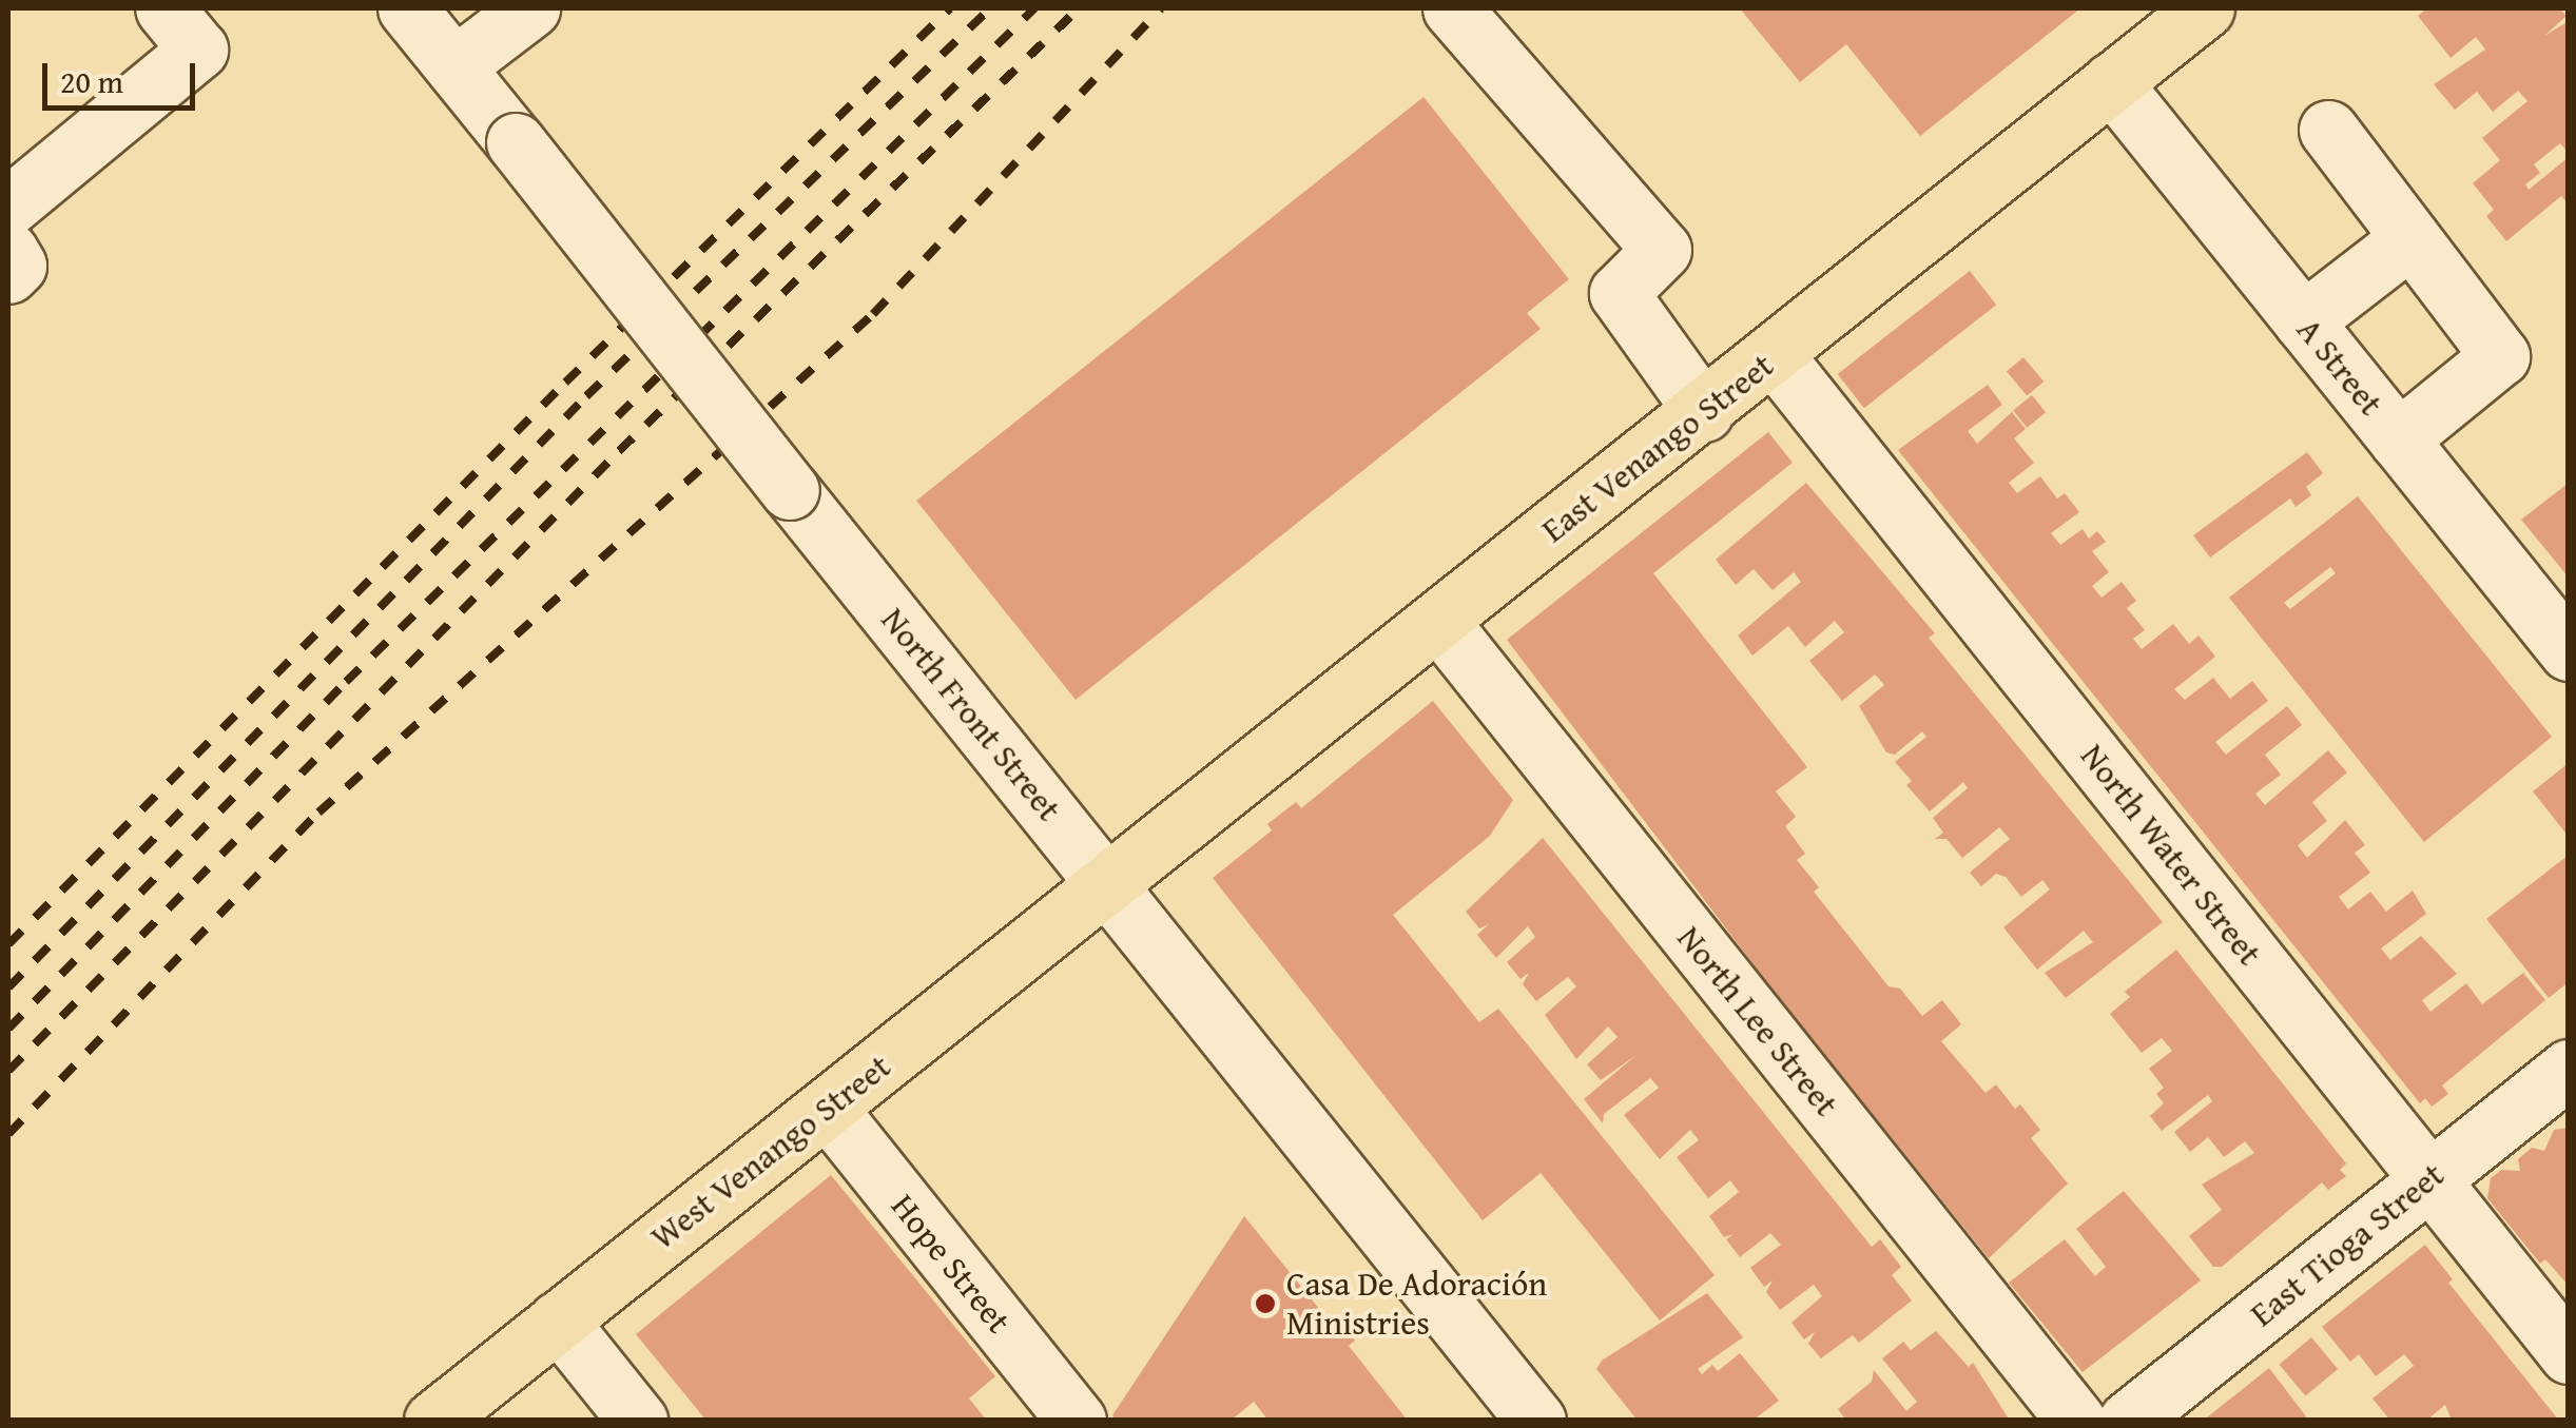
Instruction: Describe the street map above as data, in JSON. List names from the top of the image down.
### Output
{
  "streets": {
    "main road": ["East Venango Street", "West Venango Street"],
    "street": [
      "A Street",
      "North Front Street",
      "North Water Street",
      "North Lee Street",
      "East Tioga Street",
      "Hope Street"
    ]
  },
  "crossings": [
    ["A Street", "East Venango Street"],
    ["East Venango Street", "North Front Street"],
    ["East Venango Street", "North Water Street"],
    ["East Venango Street", "North Lee Street"],
    ["East Venango Street", "West Venango Street"],
    ["North Front Street", "West Venango Street"],
    ["North Water Street", "East Tioga Street"],
    ["West Venango Street", "Hope Street"]
  ],
  "places": ["Casa De Adoración Ministries"],
  "scale_bar": "20 m"
}
